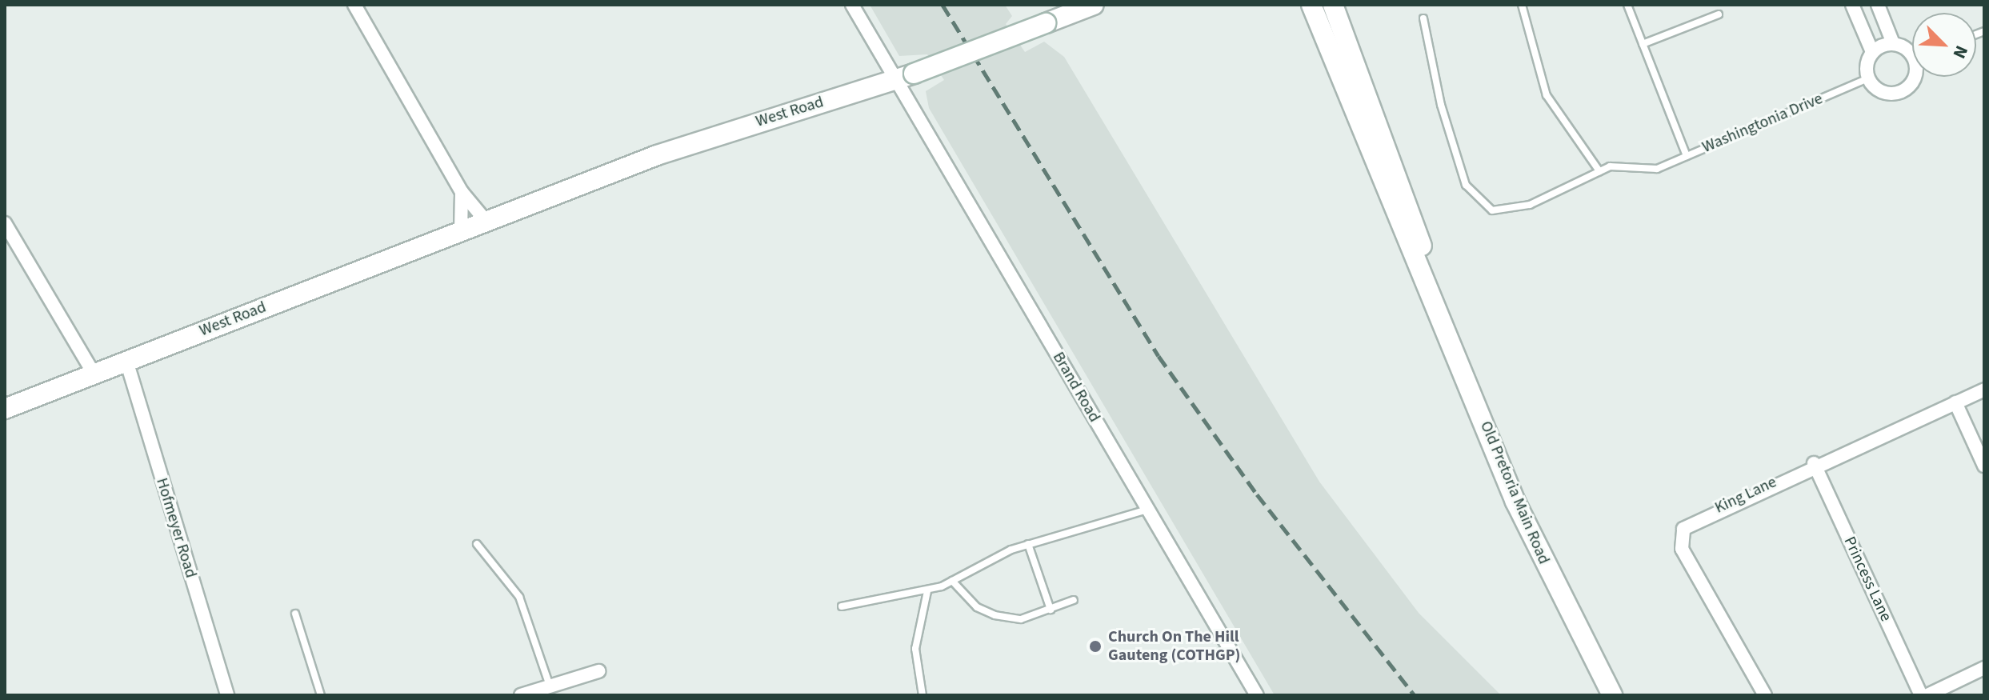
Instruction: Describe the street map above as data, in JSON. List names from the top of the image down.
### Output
{
  "streets": {
    "street": [
      "West Road",
      "Brand Road",
      "Old Pretoria Main Road",
      "King Lane",
      "Hofmeyer Road",
      "Princess Lane"
    ],
    "lane": ["Washingtonia Drive"]
  },
  "crossings": [
    ["West Road", "Brand Road"],
    ["West Road", "Hofmeyer Road"],
    ["King Lane", "Princess Lane"]
  ],
  "places": ["Church On The Hill Gauteng (COTHGP)"],
  "north": "bottom right"
}
